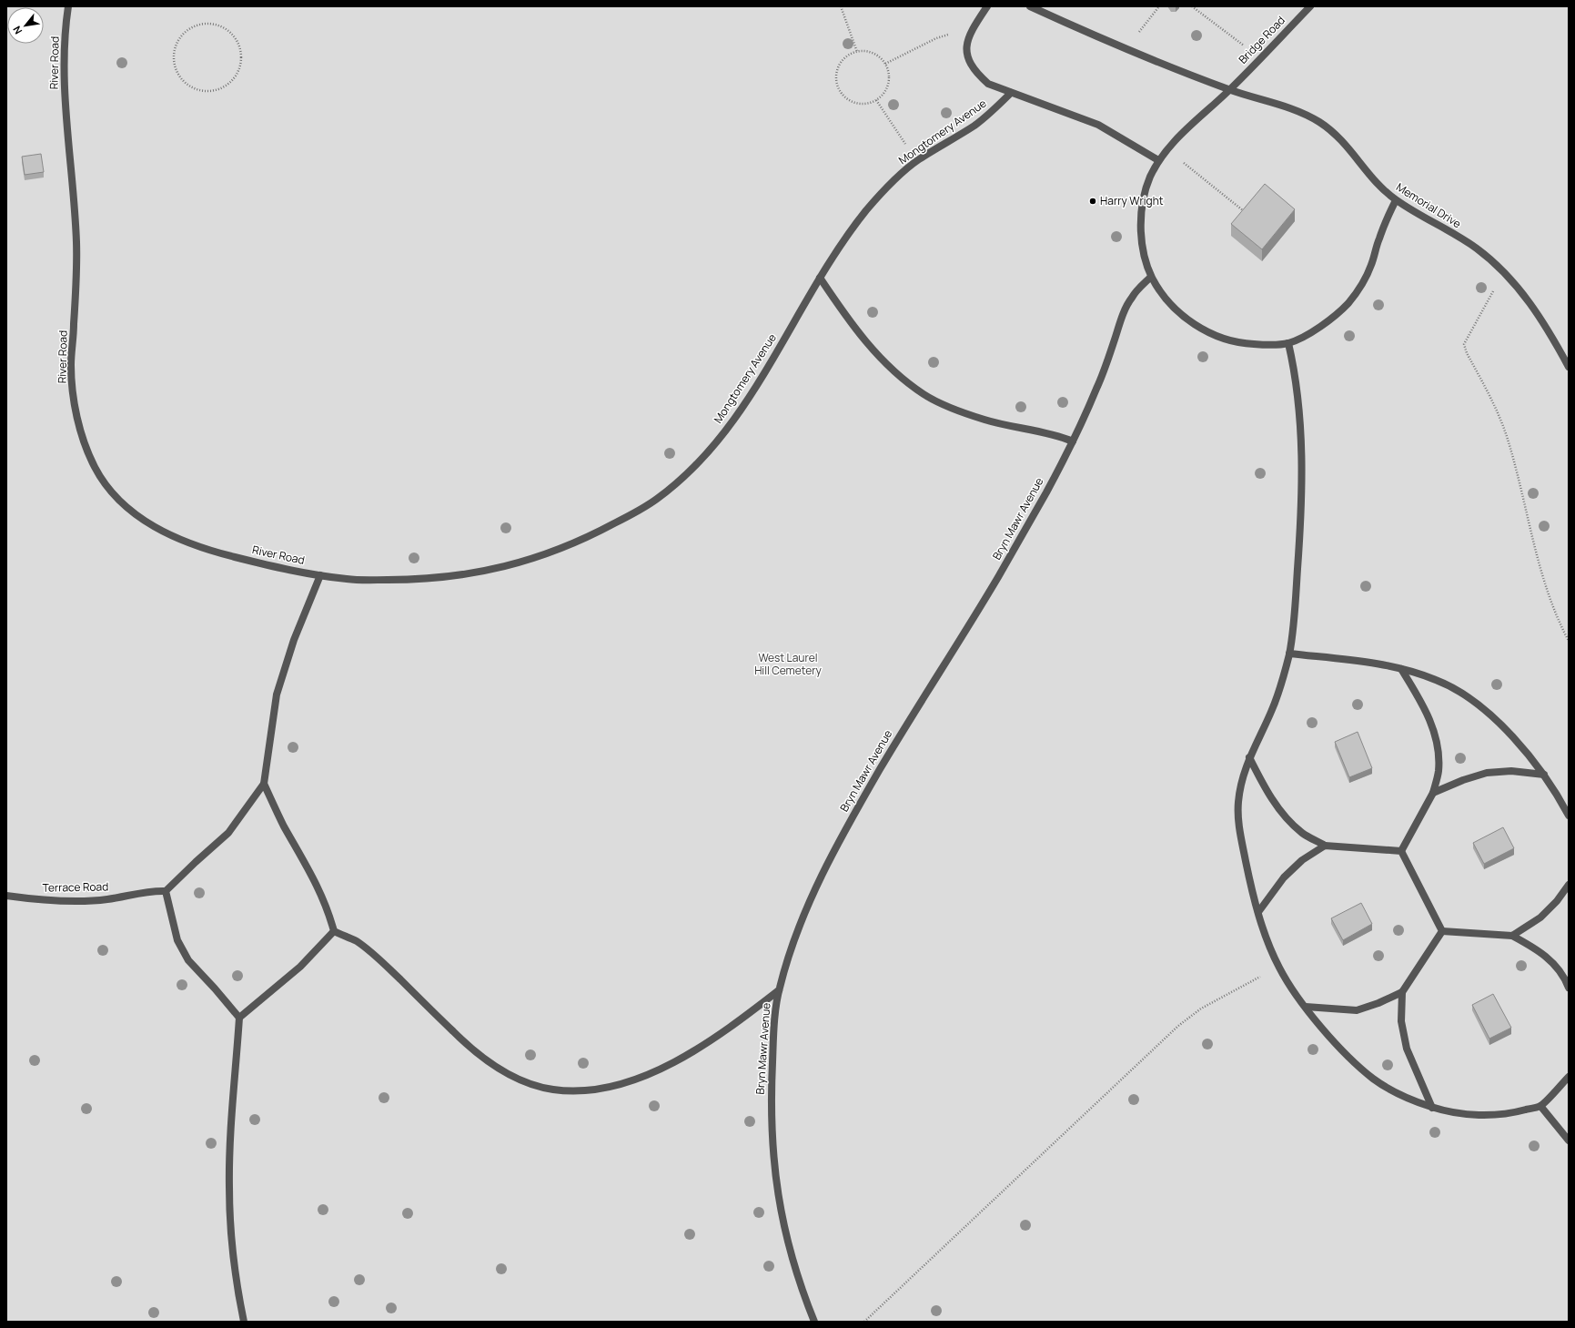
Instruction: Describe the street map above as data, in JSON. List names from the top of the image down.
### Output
{
  "streets": {
    "lane": [
      "Bridge Road",
      "River Road",
      "Mongtomery Avenue",
      "Memorial Drive",
      "Bryn Mawr Avenue",
      "Terrace Road"
    ]
  },
  "crossings": [
    ["Bridge Road", "Memorial Drive"],
    ["Bridge Road", "Bryn Mawr Avenue"],
    ["River Road", "Mongtomery Avenue"]
  ],
  "parks": ["West Laurel Hill Cemetery"],
  "places": ["Harry Wright"],
  "north": "bottom left"
}
